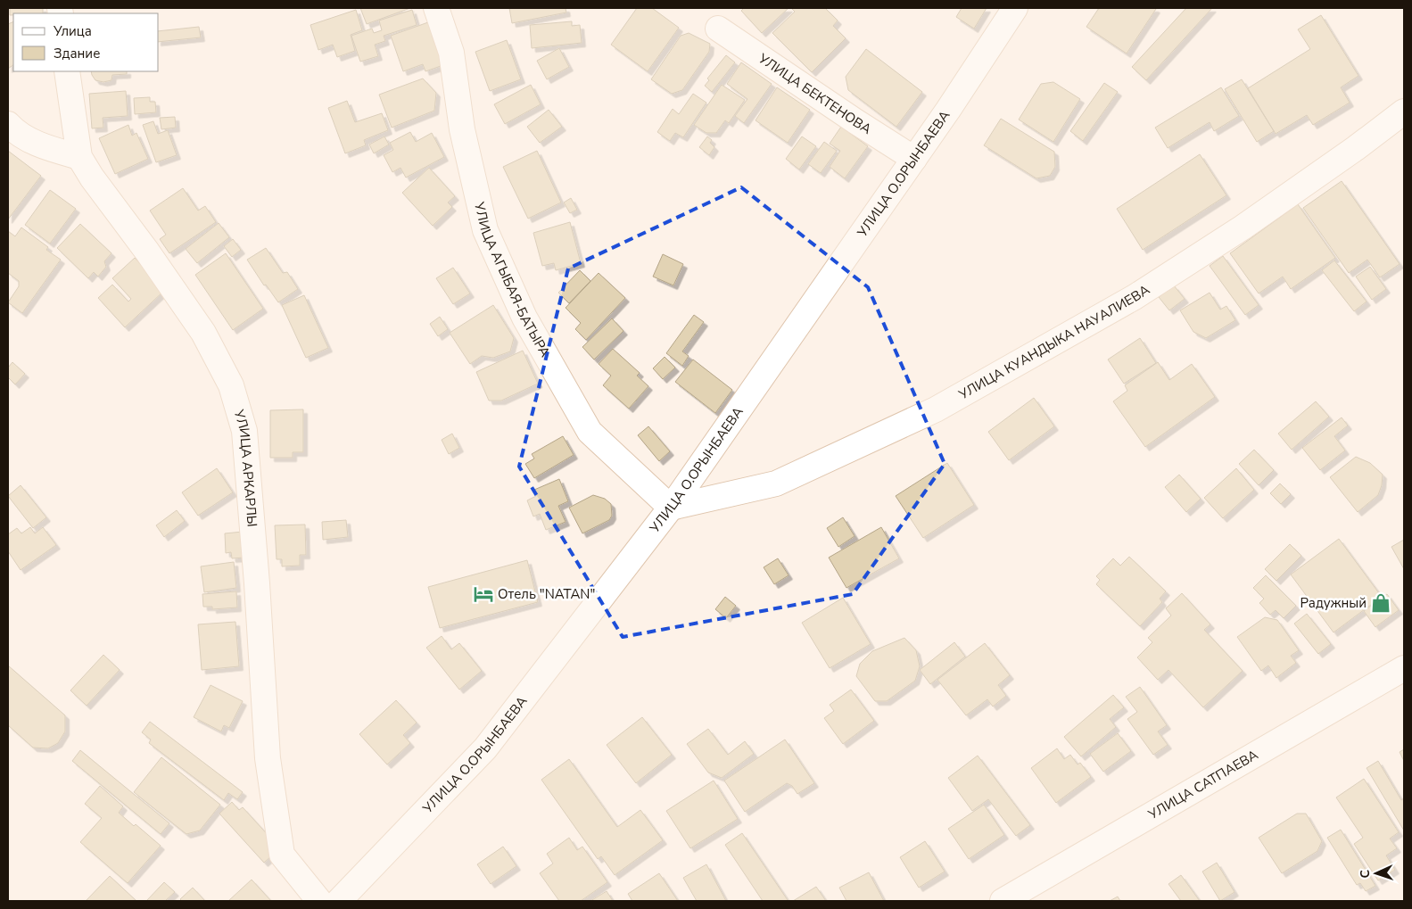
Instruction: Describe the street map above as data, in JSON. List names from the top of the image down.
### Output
{
  "streets": {
    "street": [
      "УЛИЦА БЕКТЕНОВА",
      "УЛИЦА О.ОРЫНБАЕВА",
      "УЛИЦА АГЫБАЯ-БАТЫРА",
      "УЛИЦА КУАНДЫКА НАУАЛИЕВА",
      "УЛИЦА АРКАРЛЫ",
      "УЛИЦА САТПАЕВА"
    ]
  },
  "crossings": [
    ["УЛИЦА БЕКТЕНОВА", "УЛИЦА О.ОРЫНБАЕВА"],
    ["УЛИЦА О.ОРЫНБАЕВА", "УЛИЦА АГЫБАЯ-БАТЫРА"],
    ["УЛИЦА О.ОРЫНБАЕВА", "УЛИЦА КУАНДЫКА НАУАЛИЕВА"],
    ["УЛИЦА АГЫБАЯ-БАТЫРА", "УЛИЦА КУАНДЫКА НАУАЛИЕВА"]
  ],
  "places": {
    "hotel": ["Отель \"NATAN\""],
    "shop": ["Радужный"]
  },
  "legend": ["Улица", "Здание"],
  "north": "left"
}
